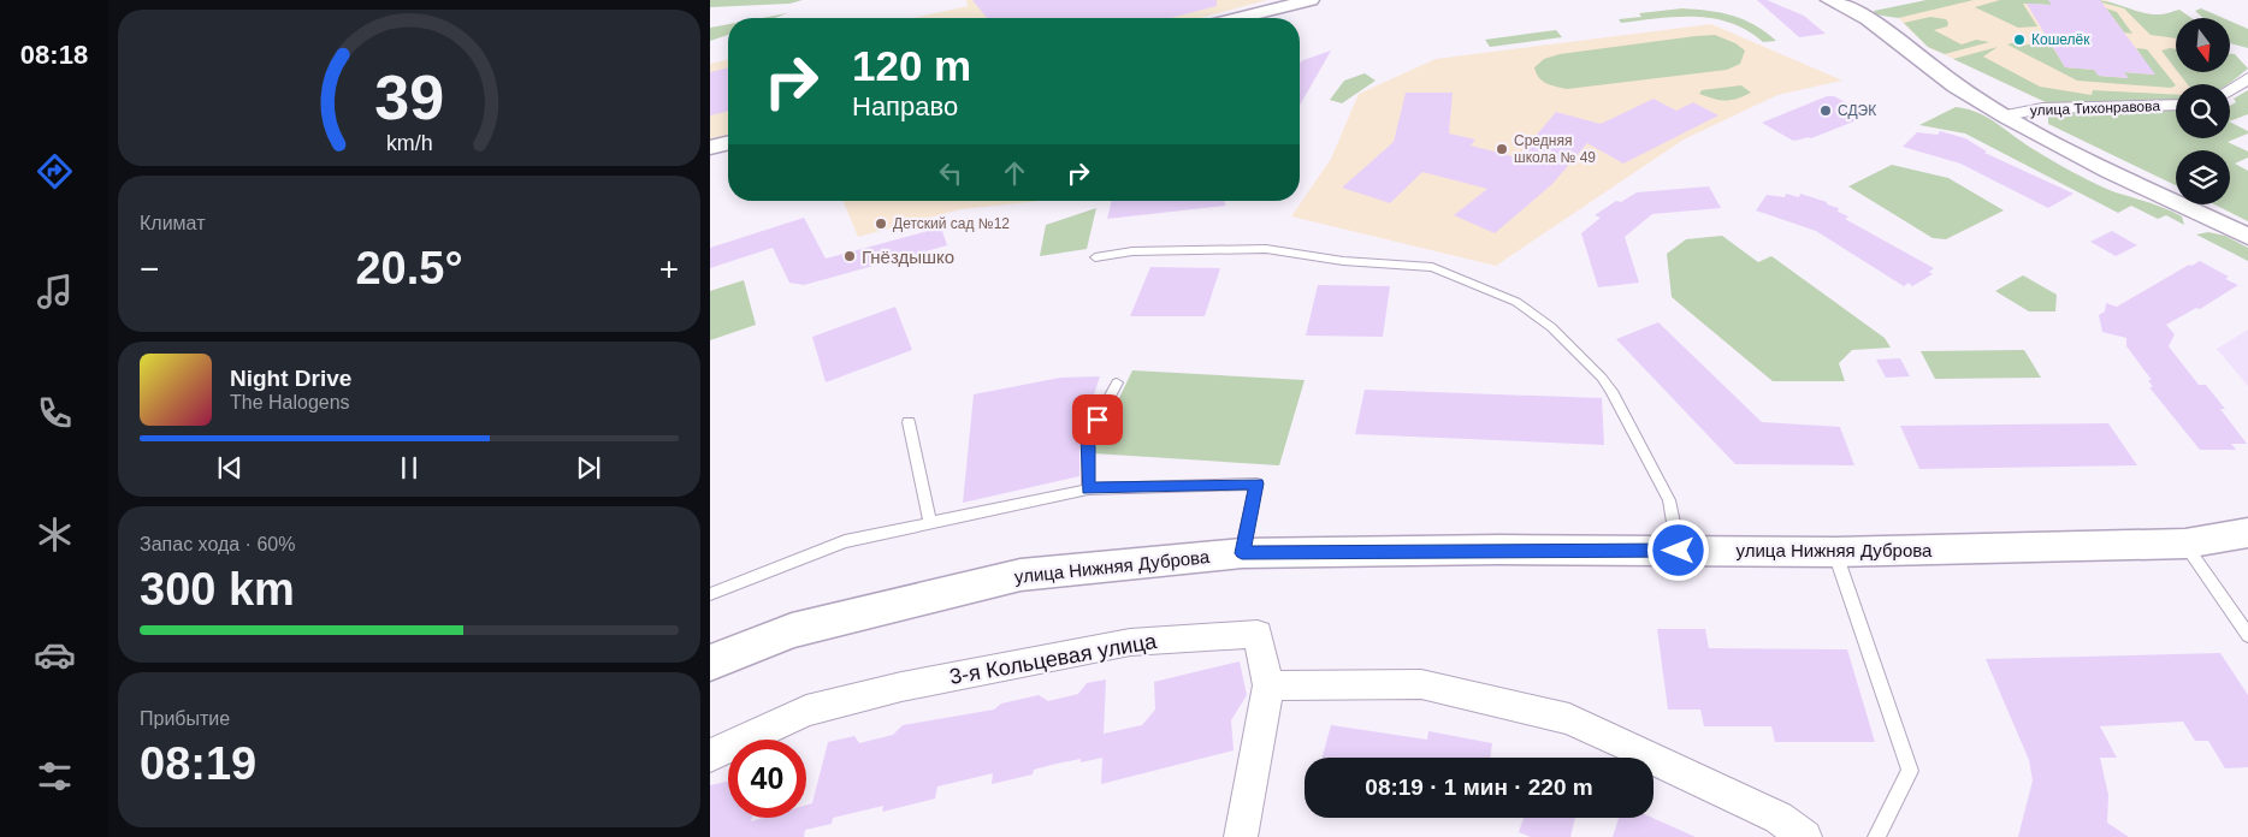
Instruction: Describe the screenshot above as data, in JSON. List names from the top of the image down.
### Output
{
  "streets": {
    "street": ["улица Тихонравова", "улица Нижняя Дуброва", "3-я Кольцевая улица"]
  },
  "places": [
    "Кошелёк",
    "СДЭК",
    "Средняя школа № 49",
    "Детский сад №12",
    "Гнёздышко"
  ],
  "north": "bottom",
  "page": {
    "tabs": "08:18",
    "turn": ["120 m", "Направо"],
    "tile": [
      "Климат",
      ["Запас хода · 60%", "300 km"],
      ["Прибытие", "08:19"]
    ],
    "heat": ["−", "20.5°", "+"],
    "song": ["Night Drive", "The Halogens"],
    "limit": "40",
    "trip": "08:19 · 1 мин · 220 m",
    "gauge": ["39", "km/h"]
  }
}
